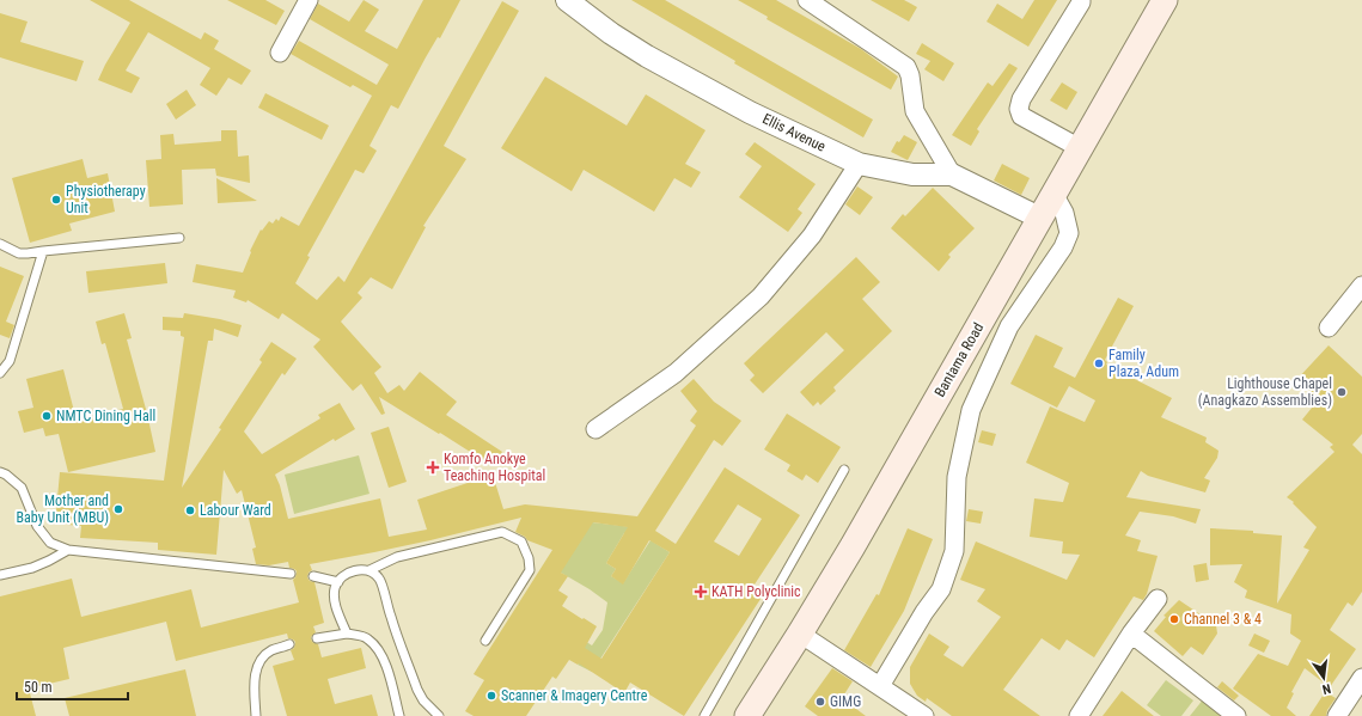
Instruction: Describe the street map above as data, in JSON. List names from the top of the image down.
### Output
{
  "streets": {
    "main road": ["Bantama Road"],
    "street": ["Ellis Avenue"]
  },
  "crossings": [
    ["Ellis Avenue", "Bantama Road"]
  ],
  "places": {
    "other": [
      "Physiotherapy Unit",
      "Family Plaza, Adum",
      "Lighthouse Chapel (Anagkazo Assemblies)",
      "NMTC Dining Hall",
      "Mother and Baby Unit (MBU)",
      "Labour Ward",
      "Channel 3 & 4",
      "Scanner & Imagery Centre",
      "GIMG"
    ],
    "health": ["Komfo Anokye Teaching Hospital", "KATH Polyclinic"]
  },
  "scale_bar": "50 m",
  "north": "bottom"
}
